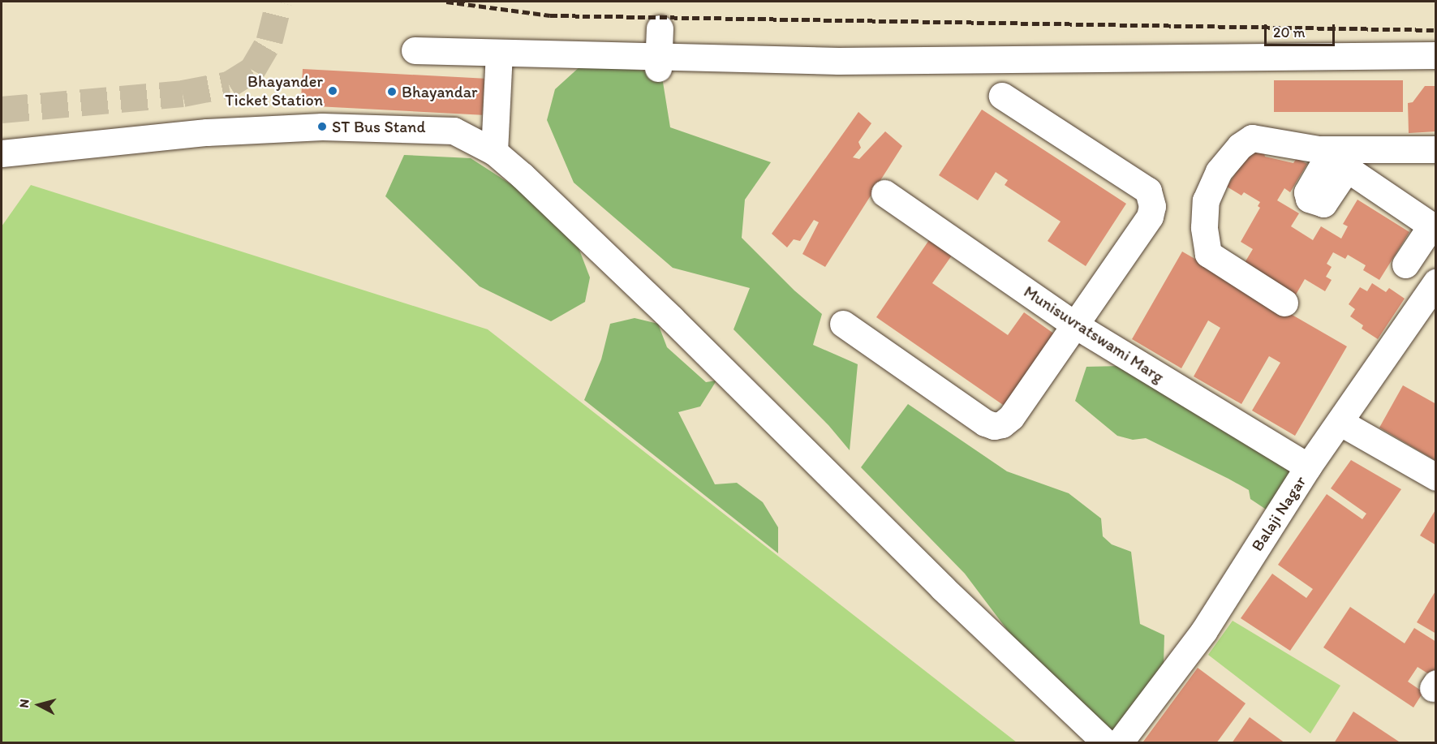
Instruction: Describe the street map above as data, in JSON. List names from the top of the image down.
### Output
{
  "streets": {
    "street": ["Munisuvratswami Marg", "Balaji Nagar"]
  },
  "crossings": [
    ["Munisuvratswami Marg", "Balaji Nagar"]
  ],
  "places": ["Bhayander Ticket Station", "Bhayandar", "ST Bus Stand"],
  "scale_bar": "20 m",
  "north": "left"
}
